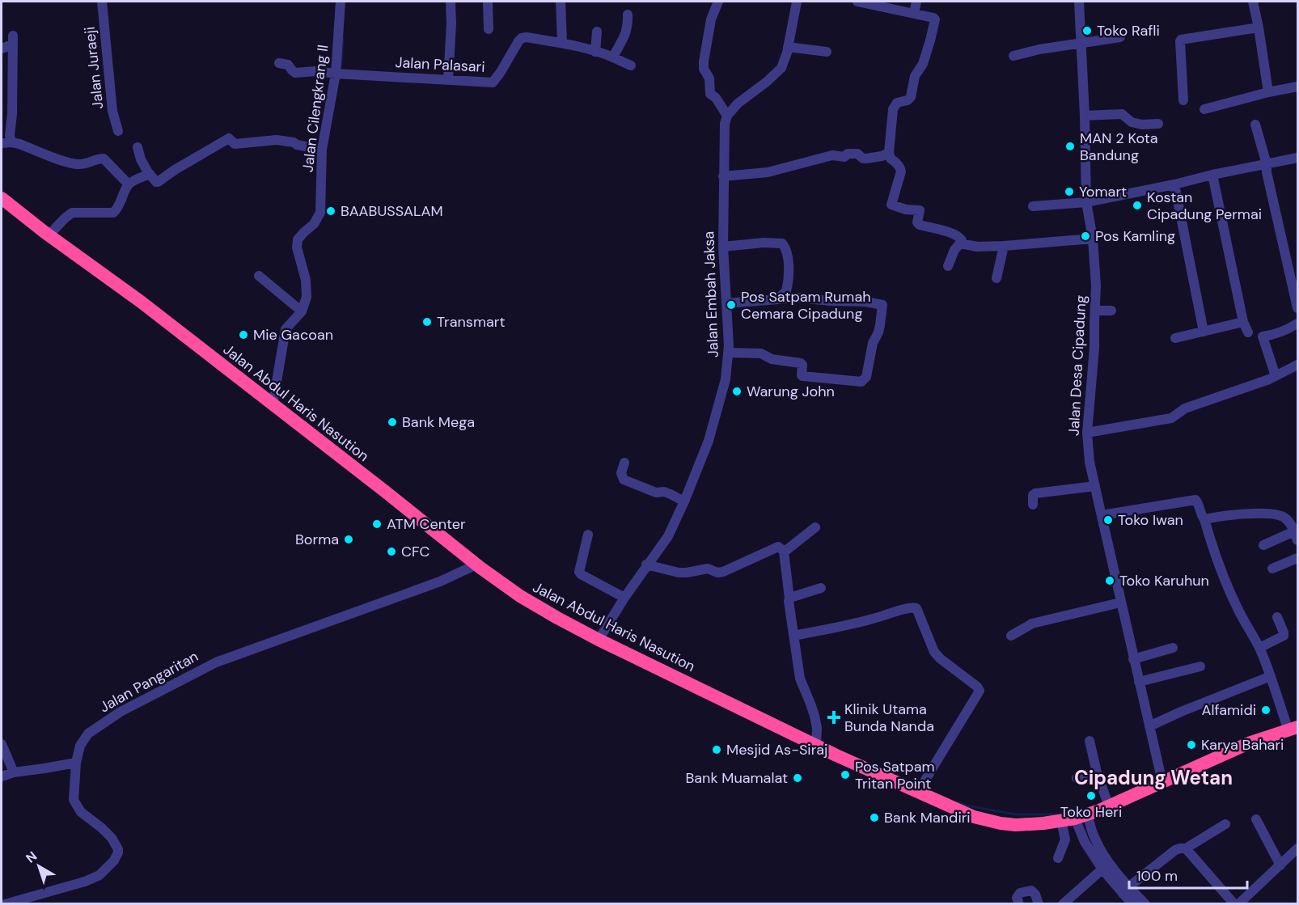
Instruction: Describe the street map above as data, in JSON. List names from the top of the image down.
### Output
{
  "streets": {
    "highway": ["Jalan Abdul Haris Nasution"],
    "street": [
      "Jalan Palasari",
      "Jalan Juraeji",
      "Jalan Cilengkrang II",
      "Jalan Embah Jaksa",
      "Jalan Desa Cipadung",
      "Jalan Pangaritan"
    ]
  },
  "crossings": [
    ["Jalan Palasari", "Jalan Cilengkrang II"],
    ["Jalan Embah Jaksa", "Jalan Abdul Haris Nasution"],
    ["Jalan Desa Cipadung", "Jalan Abdul Haris Nasution"],
    ["Jalan Abdul Haris Nasution", "Jalan Pangaritan"]
  ],
  "districts": ["Cipadung Wetan"],
  "places": {
    "other": [
      "Toko Rafli",
      "MAN 2 Kota Bandung",
      "Yomart",
      "Kostan Cipadung Permai",
      "BAABUSSALAM",
      "Pos Kamling",
      "Pos Satpam Rumah Cemara Cipadung",
      "Transmart",
      "Mie Gacoan",
      "Warung John",
      "Bank Mega",
      "Toko Iwan",
      "ATM Center",
      "Borma",
      "CFC",
      "Toko Karuhun",
      "Alfamidi",
      "Karya Bahari",
      "Mesjid As-Siraj",
      "Pos Satpam Tritan Point",
      "Bank Muamalat",
      "Toko Heri",
      "Bank Mandiri"
    ],
    "health": ["Klinik Utama Bunda Nanda"]
  },
  "scale_bar": "100 m",
  "north": "top left"
}
